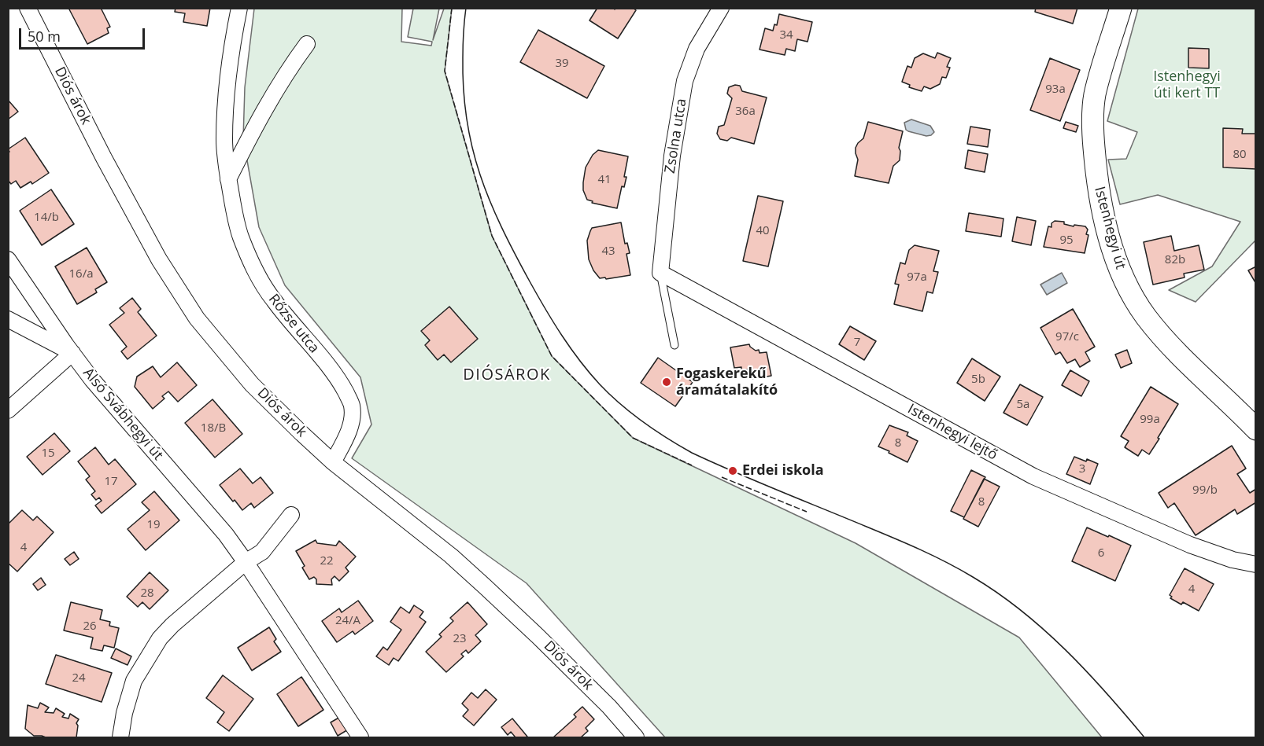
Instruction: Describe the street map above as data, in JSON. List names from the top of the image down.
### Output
{
  "streets": {
    "street": [
      "Diós árok",
      "Zsolna utca",
      "Istenhegyi út",
      "Rőzse utca",
      "Alsó Svábhegyi út",
      "Istenhegyi lejtő"
    ]
  },
  "crossings": [
    ["Diós árok", "Rőzse utca"],
    ["Zsolna utca", "Istenhegyi lejtő"]
  ],
  "districts": ["DIÓSÁROK"],
  "parks": ["Istenhegyi úti kert TT"],
  "places": ["Fogaskerekű áramátalakító", "Erdei iskola"],
  "house_numbers": [
    "34",
    "39",
    "93a",
    "36a",
    "80",
    "41",
    "14/b",
    "40",
    "95",
    "43",
    "82b",
    "16/a",
    "97a",
    "97/c",
    "7",
    "5b",
    "5a",
    "99a",
    "18/B",
    "8",
    "15",
    "3",
    "17",
    "99/b",
    "8",
    "19",
    "4",
    "6",
    "22",
    "4",
    "28",
    "24/A",
    "26",
    "23",
    "24"
  ],
  "scale_bar": "50 m"
}
